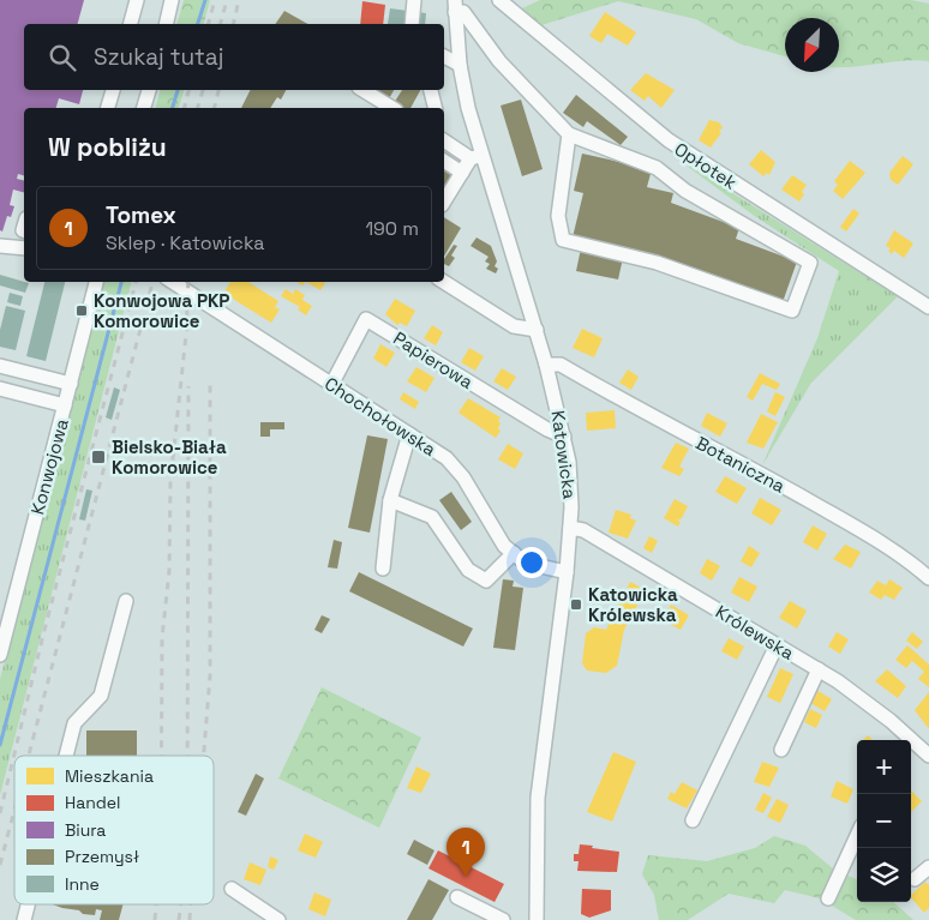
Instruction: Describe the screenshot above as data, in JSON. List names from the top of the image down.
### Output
{
  "streets": {
    "street": [
      "Opłotek",
      "Papierowa",
      "Chochołowska",
      "Katowicka",
      "Botaniczna",
      "Konwojowa",
      "Królewska"
    ]
  },
  "crossings": [
    ["Papierowa", "Chochołowska"],
    ["Papierowa", "Katowicka"],
    ["Chochołowska", "Katowicka"],
    ["Katowicka", "Botaniczna"],
    ["Katowicka", "Królewska"]
  ],
  "places": {
    "transit": ["Konwojowa PKP Komorowice", "Bielsko-Biała Komorowice", "Katowicka Królewska"]
  },
  "legend": [
    "Mieszkania",
    "Handel",
    "Biura",
    "Przemysł",
    "Inne"
  ],
  "north": "bottom left",
  "page": {
    "search": "Szukaj tutaj",
    "heading": "W pobliżu",
    "list": [
      {
        "mark": "1",
        "name": "Tomex",
        "note": "Sklep · Katowicka",
        "value": "190 m"
      }
    ],
    "map_buttons": ["+", "−"],
    "pins": "1"
  }
}
